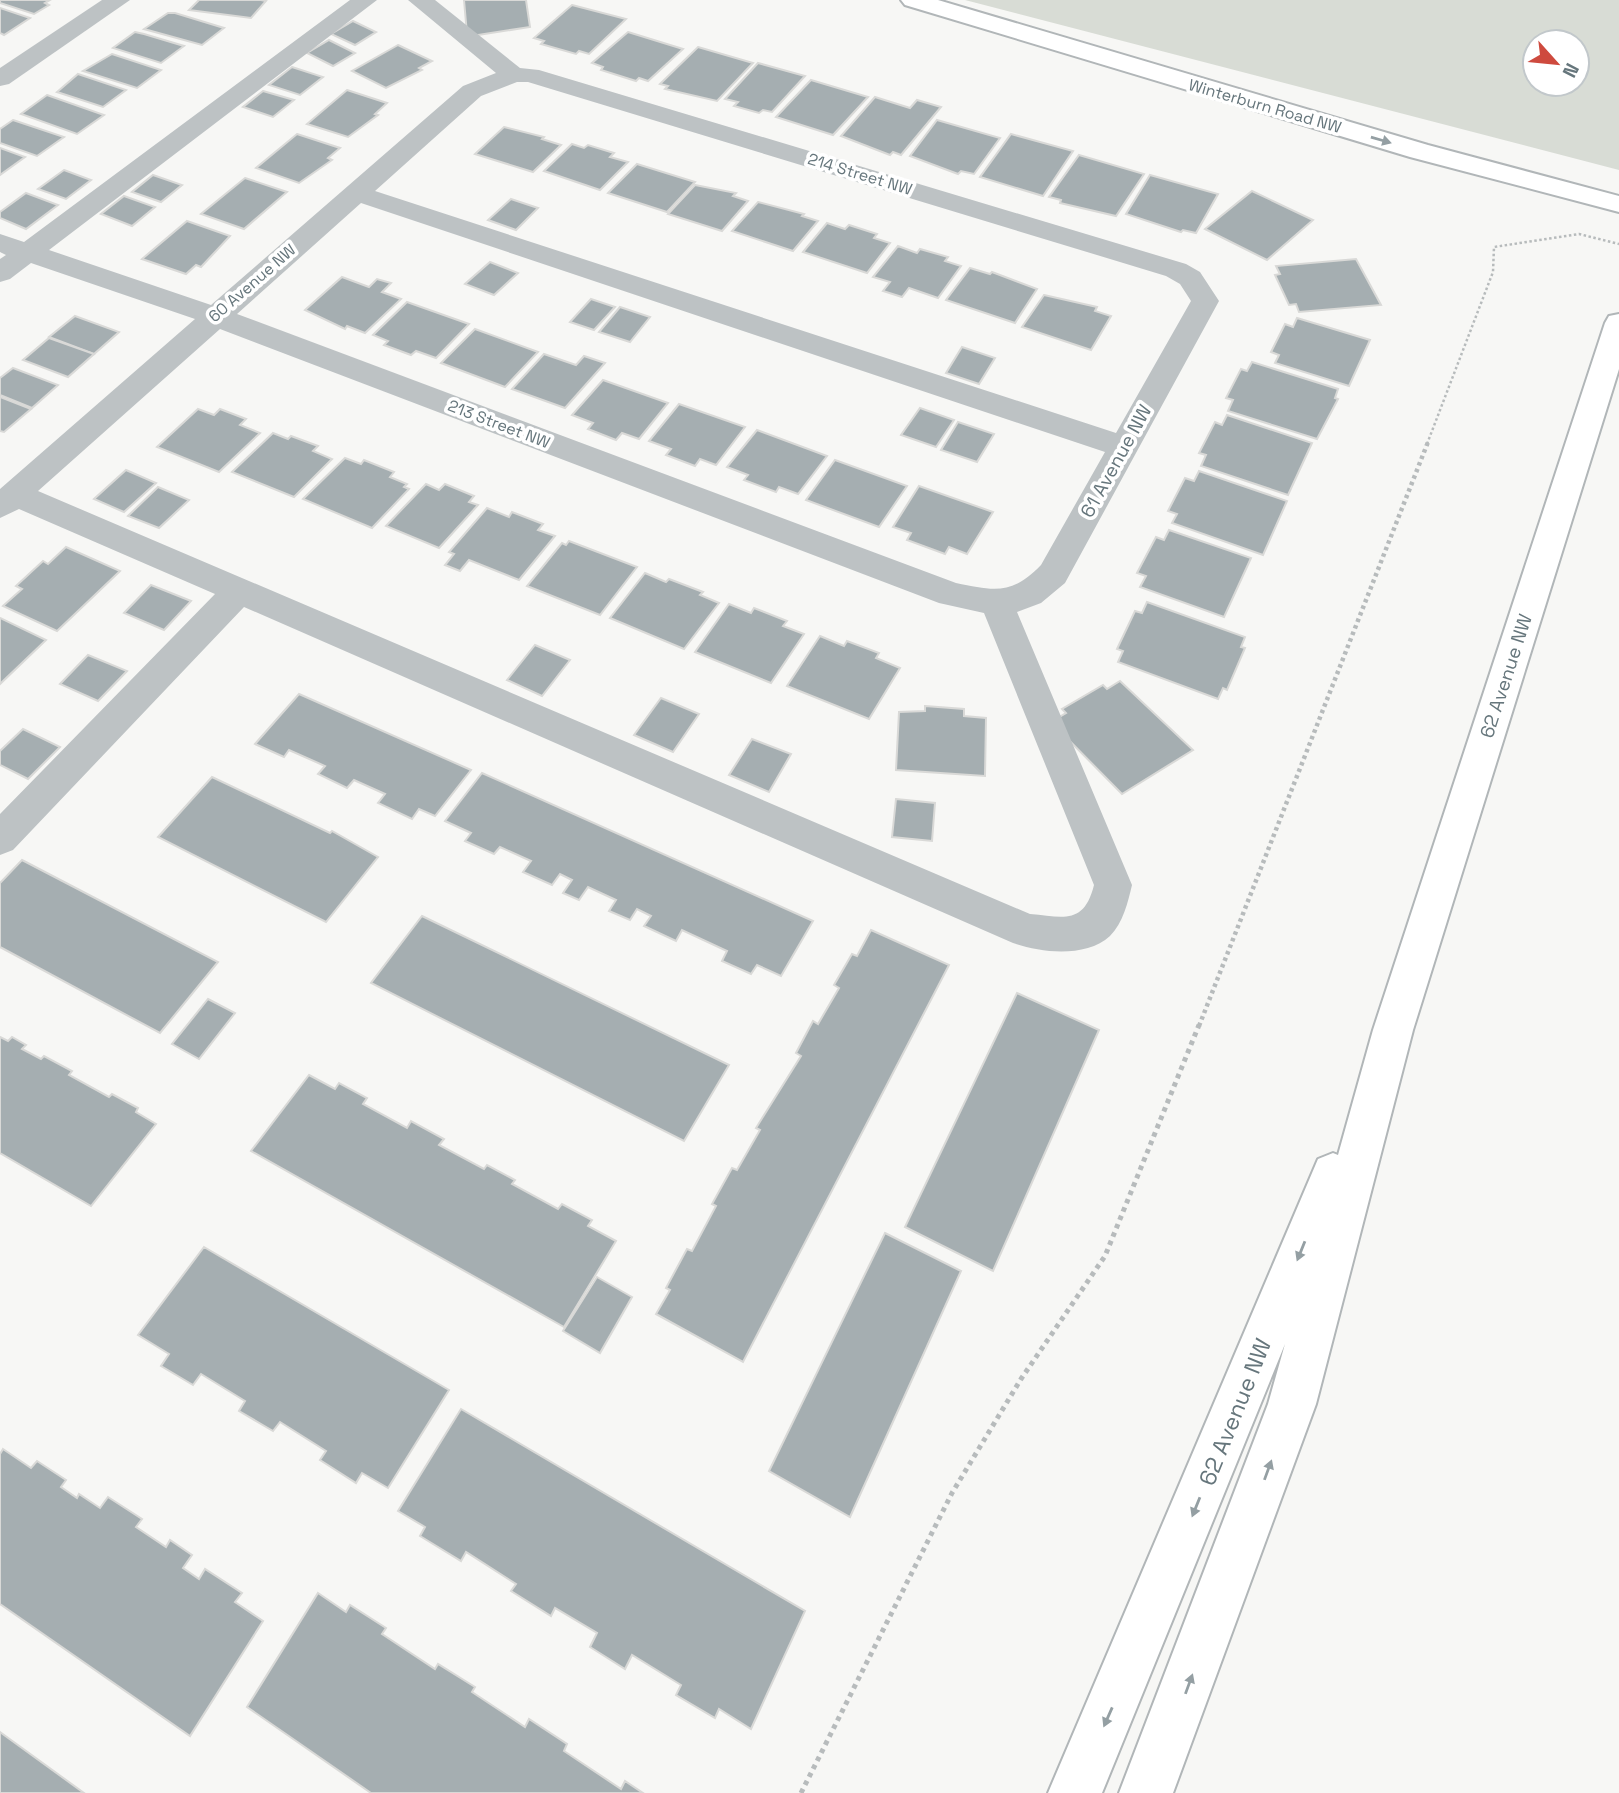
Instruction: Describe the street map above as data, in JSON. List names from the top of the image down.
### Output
{
  "streets": {
    "main road": ["Winterburn Road NW", "62 Avenue NW"],
    "street": [
      "214 Street NW",
      "60 Avenue NW",
      "213 Street NW",
      "61 Avenue NW"
    ]
  },
  "crossings": [
    ["214 Street NW", "60 Avenue NW"],
    ["214 Street NW", "61 Avenue NW"],
    ["60 Avenue NW", "213 Street NW"],
    ["213 Street NW", "61 Avenue NW"]
  ],
  "north": "bottom right"
}
